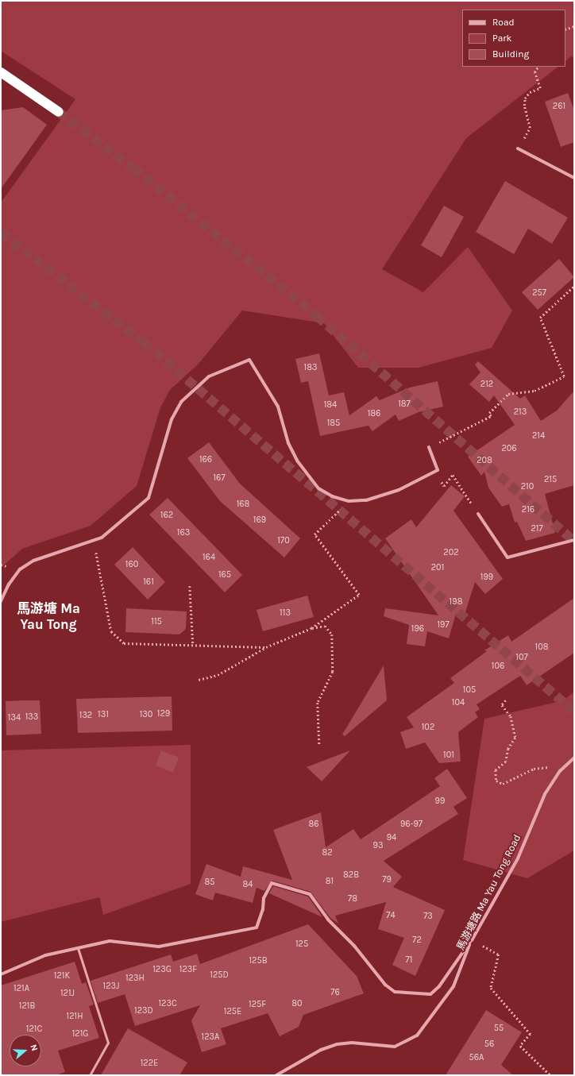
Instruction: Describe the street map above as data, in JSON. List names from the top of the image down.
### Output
{
  "streets": {
    "street": ["馬游塘路 Ma Yau Tong Road"]
  },
  "districts": ["馬游塘 Ma Yau Tong"],
  "house_numbers": [
    "261",
    "257",
    "183",
    "212",
    "187",
    "184",
    "213",
    "186",
    "185",
    "214",
    "206",
    "166",
    "208",
    "167",
    "215",
    "210",
    "168",
    "216",
    "162",
    "169",
    "217",
    "163",
    "170",
    "202",
    "164",
    "160",
    "201",
    "165",
    "199",
    "161",
    "198",
    "113",
    "115",
    "197",
    "196",
    "108",
    "107",
    "106",
    "105",
    "104",
    "129",
    "131",
    "130",
    "132",
    "133",
    "134",
    "102",
    "101",
    "99",
    "86",
    "96-97",
    "94",
    "93",
    "82",
    "82B",
    "79",
    "81",
    "85",
    "84",
    "78",
    "74",
    "73",
    "72",
    "125",
    "71",
    "125B",
    "123G",
    "123F",
    "125D",
    "121K",
    "123H",
    "123J",
    "121A",
    "76",
    "121J",
    "123C",
    "80",
    "125F",
    "121B",
    "123D",
    "125E",
    "121H",
    "55",
    "121C",
    "121G",
    "123A",
    "56",
    "56A",
    "122E"
  ],
  "legend": ["Road", "Park", "Building"],
  "north": "right"
}
